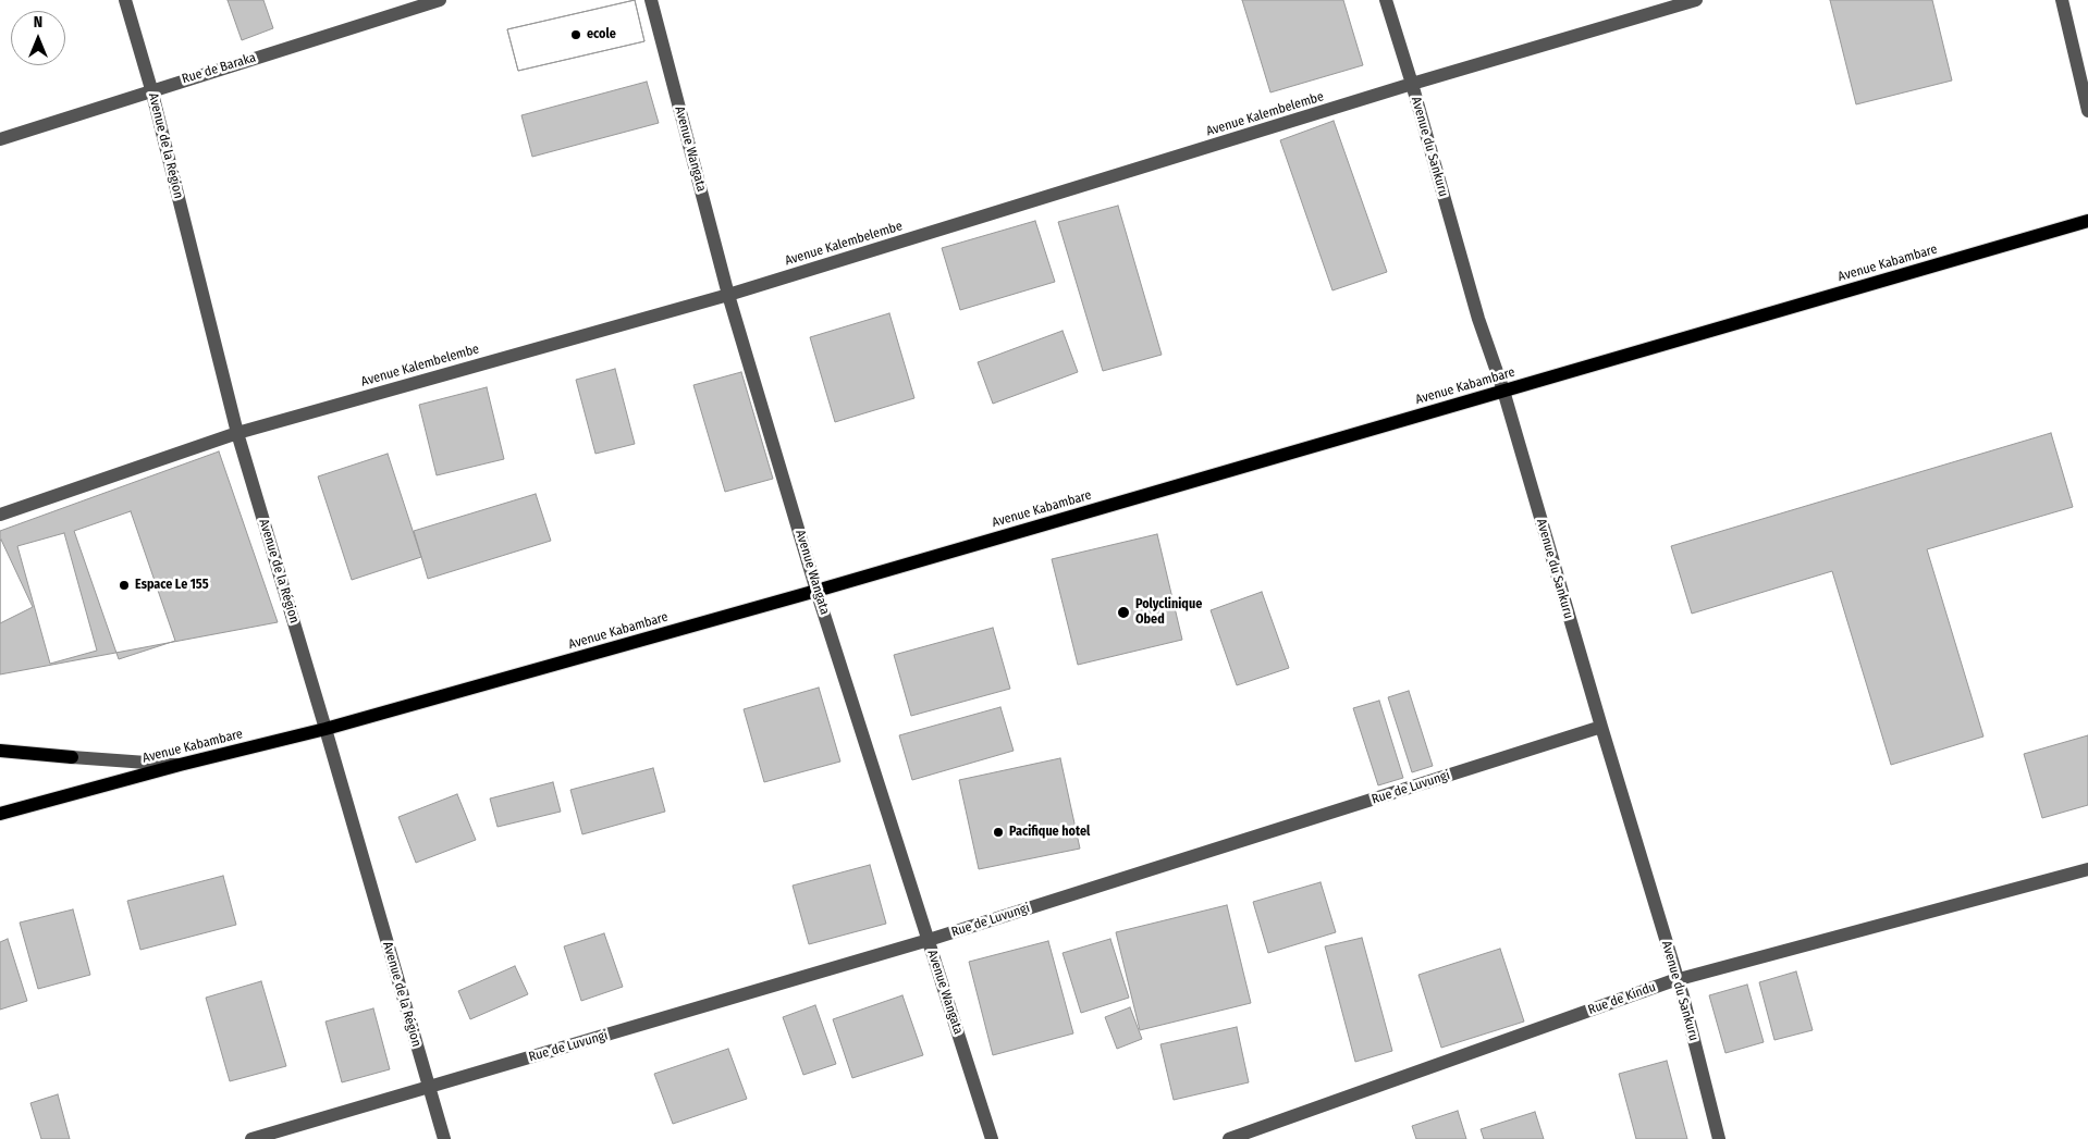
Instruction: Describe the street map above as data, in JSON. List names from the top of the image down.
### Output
{
  "streets": {
    "main road": ["Avenue Kabambare"],
    "street": [
      "Rue de Baraka",
      "Avenue Kalembelembe",
      "Avenue de la Région",
      "Avenue du Sankuru",
      "Avenue Wangata",
      "Rue de Luvungi",
      "Rue de Kindu"
    ]
  },
  "crossings": [
    ["Rue de Baraka", "Avenue de la Région"],
    ["Avenue Kalembelembe", "Avenue de la Région"],
    ["Avenue Kalembelembe", "Avenue du Sankuru"],
    ["Avenue Kalembelembe", "Avenue Wangata"],
    ["Avenue de la Région", "Avenue Kabambare"],
    ["Avenue de la Région", "Rue de Luvungi"],
    ["Avenue du Sankuru", "Avenue Kabambare"],
    ["Avenue du Sankuru", "Rue de Luvungi"],
    ["Avenue du Sankuru", "Rue de Kindu"],
    ["Avenue Wangata", "Avenue Kabambare"],
    ["Avenue Wangata", "Rue de Luvungi"]
  ],
  "places": [
    "ecole",
    "Espace Le 155",
    "Polyclinique Obed",
    "Pacifique hotel"
  ],
  "north": "top"
}
